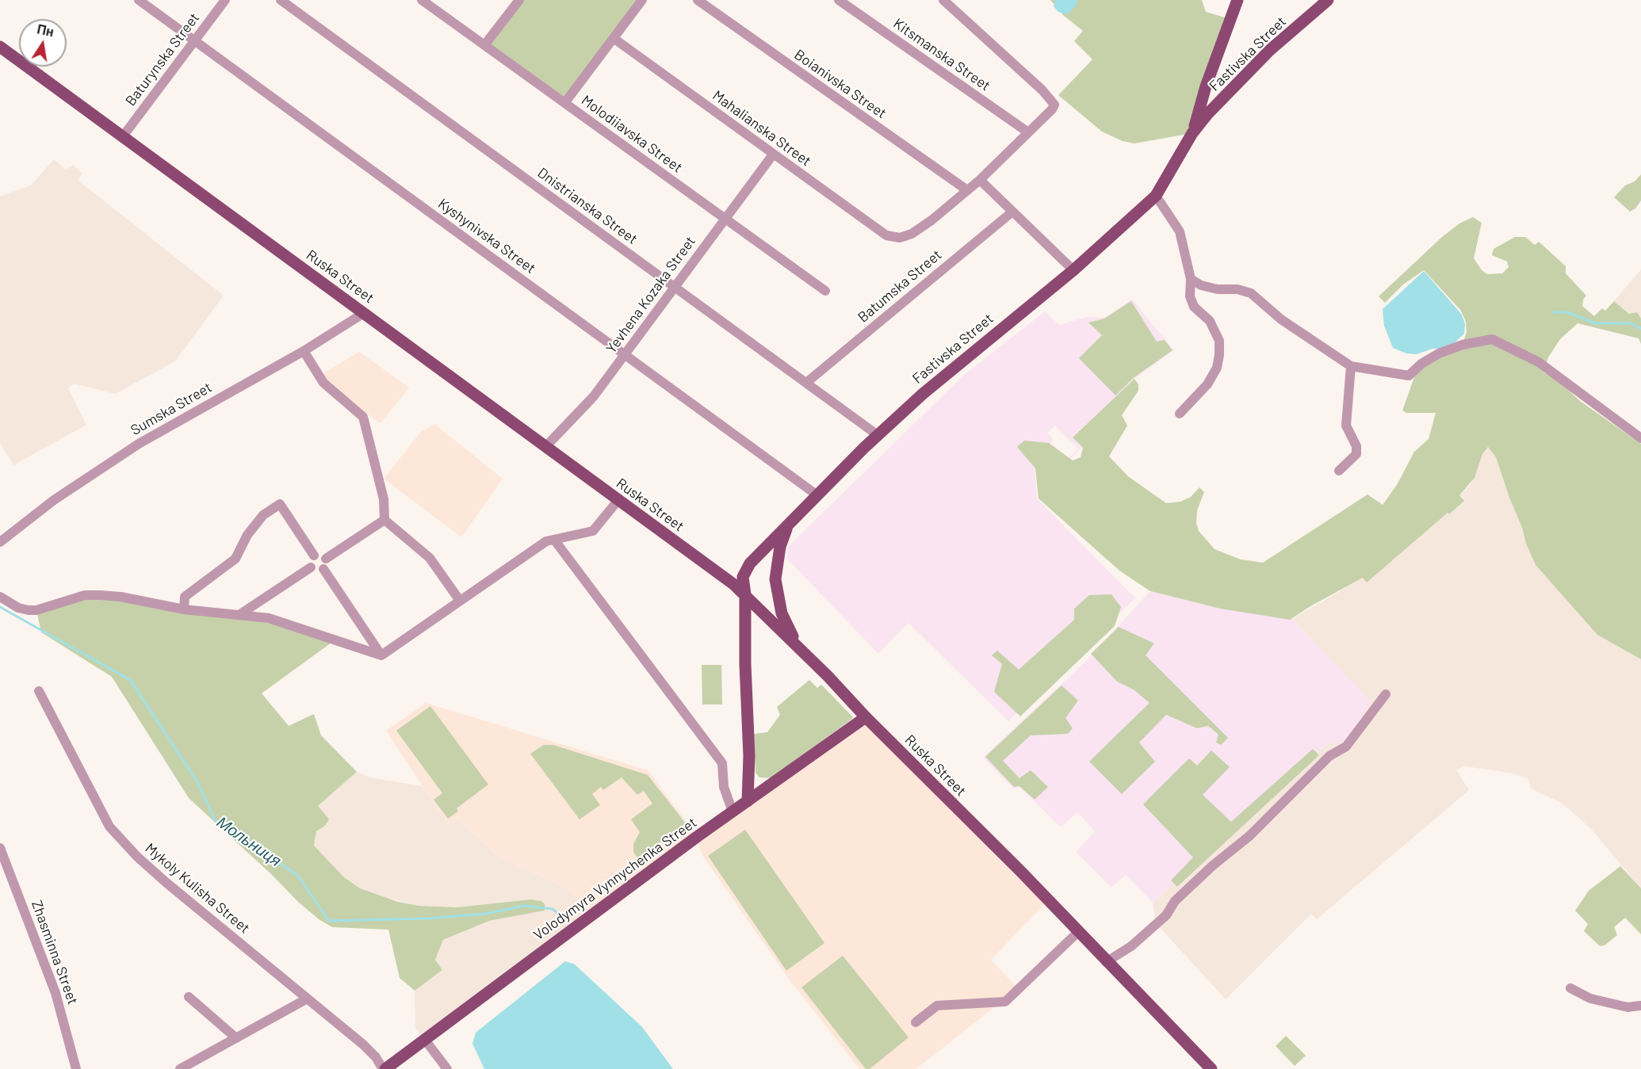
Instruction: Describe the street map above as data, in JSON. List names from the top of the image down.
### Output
{
  "streets": {
    "main road": ["Fastivska Street", "Ruska Street", "Volodymyra Vynnychenka Street"],
    "street": [
      "Kitsmanska Street",
      "Baturynska Street",
      "Boianivska Street",
      "Mahalianska Street",
      "Molodiiavska Street",
      "Dnistrianska Street",
      "Kyshynivska Street",
      "Batumska Street",
      "Yevhena Kozaka Street",
      "Sumska Street",
      "Mykoly Kulisha Street",
      "Zhasminna Street"
    ]
  },
  "crossings": [
    ["Fastivska Street", "Dnistrianska Street"],
    ["Fastivska Street", "Kyshynivska Street"],
    ["Fastivska Street", "Ruska Street"],
    ["Fastivska Street", "Volodymyra Vynnychenka Street"],
    ["Baturynska Street", "Kyshynivska Street"],
    ["Baturynska Street", "Ruska Street"],
    ["Boianivska Street", "Mahalianska Street"],
    ["Mahalianska Street", "Yevhena Kozaka Street"],
    ["Molodiiavska Street", "Yevhena Kozaka Street"],
    ["Dnistrianska Street", "Batumska Street"],
    ["Dnistrianska Street", "Yevhena Kozaka Street"],
    ["Kyshynivska Street", "Yevhena Kozaka Street"],
    ["Ruska Street", "Yevhena Kozaka Street"],
    ["Ruska Street", "Sumska Street"],
    ["Ruska Street", "Volodymyra Vynnychenka Street"],
    ["Volodymyra Vynnychenka Street", "Mykoly Kulisha Street"]
  ],
  "water": ["Мольниця"],
  "north": "top"
}
